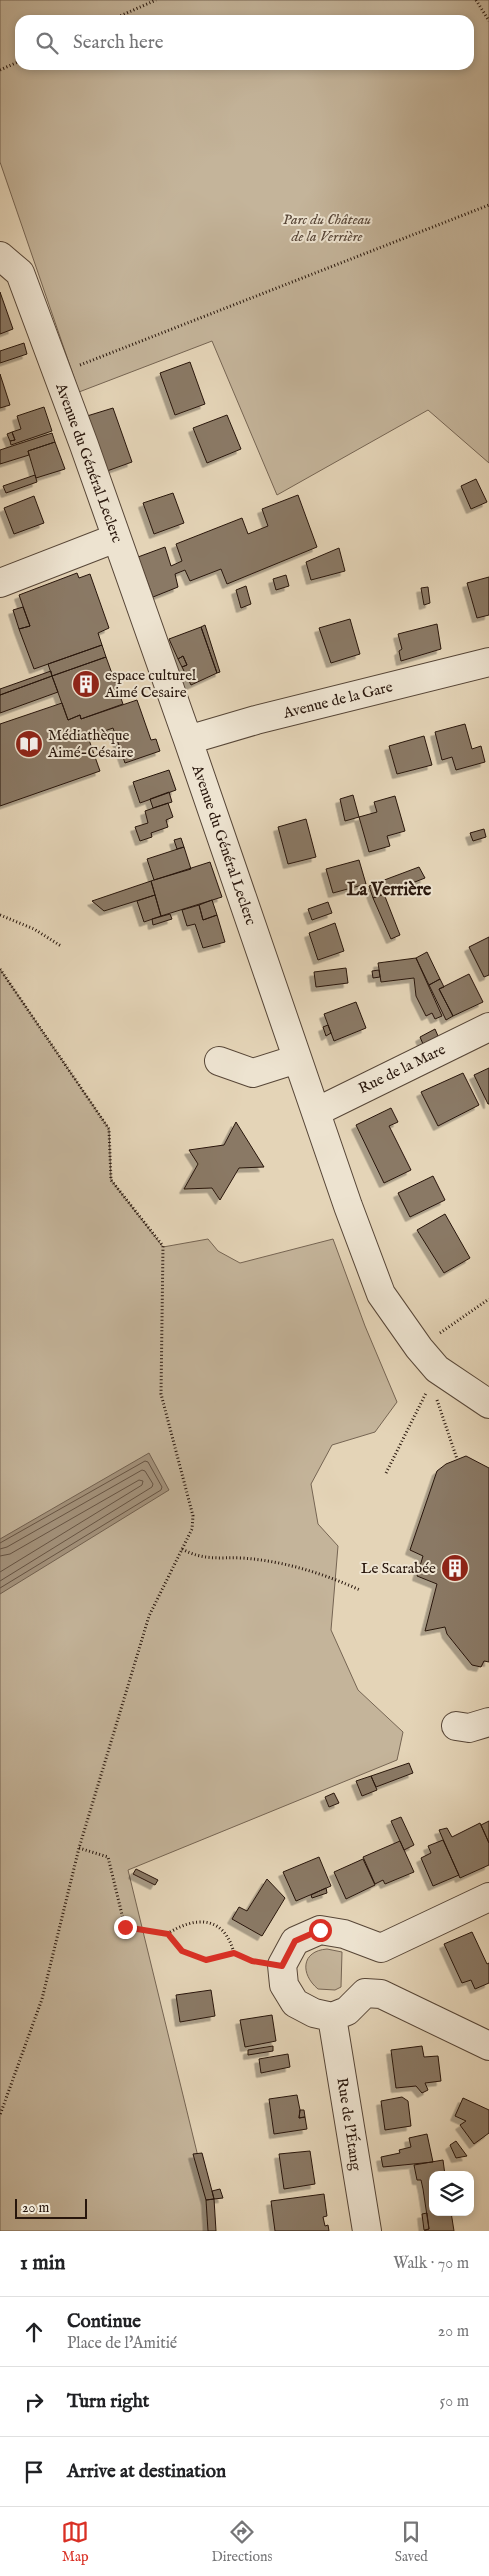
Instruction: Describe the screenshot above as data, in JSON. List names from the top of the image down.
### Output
{
  "streets": {
    "street": [
      "Avenue du Général Leclerc",
      "Avenue de la Gare",
      "Rue de la Mare",
      "Rue de l'Étang"
    ]
  },
  "crossings": [
    ["Avenue du Général Leclerc", "Avenue de la Gare"],
    ["Avenue du Général Leclerc", "Rue de la Mare"]
  ],
  "districts": ["La Verrière"],
  "parks": ["Parc du Château de la Verrière"],
  "places": {
    "building": ["espace culturel Aimé Cesaire", "Le Scarabée"],
    "library": ["Médiathèque Aimé-Césaire"]
  },
  "scale_bar": "20 m",
  "page": {
    "search": "Search here",
    "scale": "20 m",
    "heading": ["1 min", "Walk · 70 m"],
    "list": [
      ["Continue", "Place de l'Amitié", "20 m"],
      ["Turn right", "50 m"],
      "Arrive at destination"
    ],
    "nav": ["Map", "Directions", "Saved"]
  }
}
